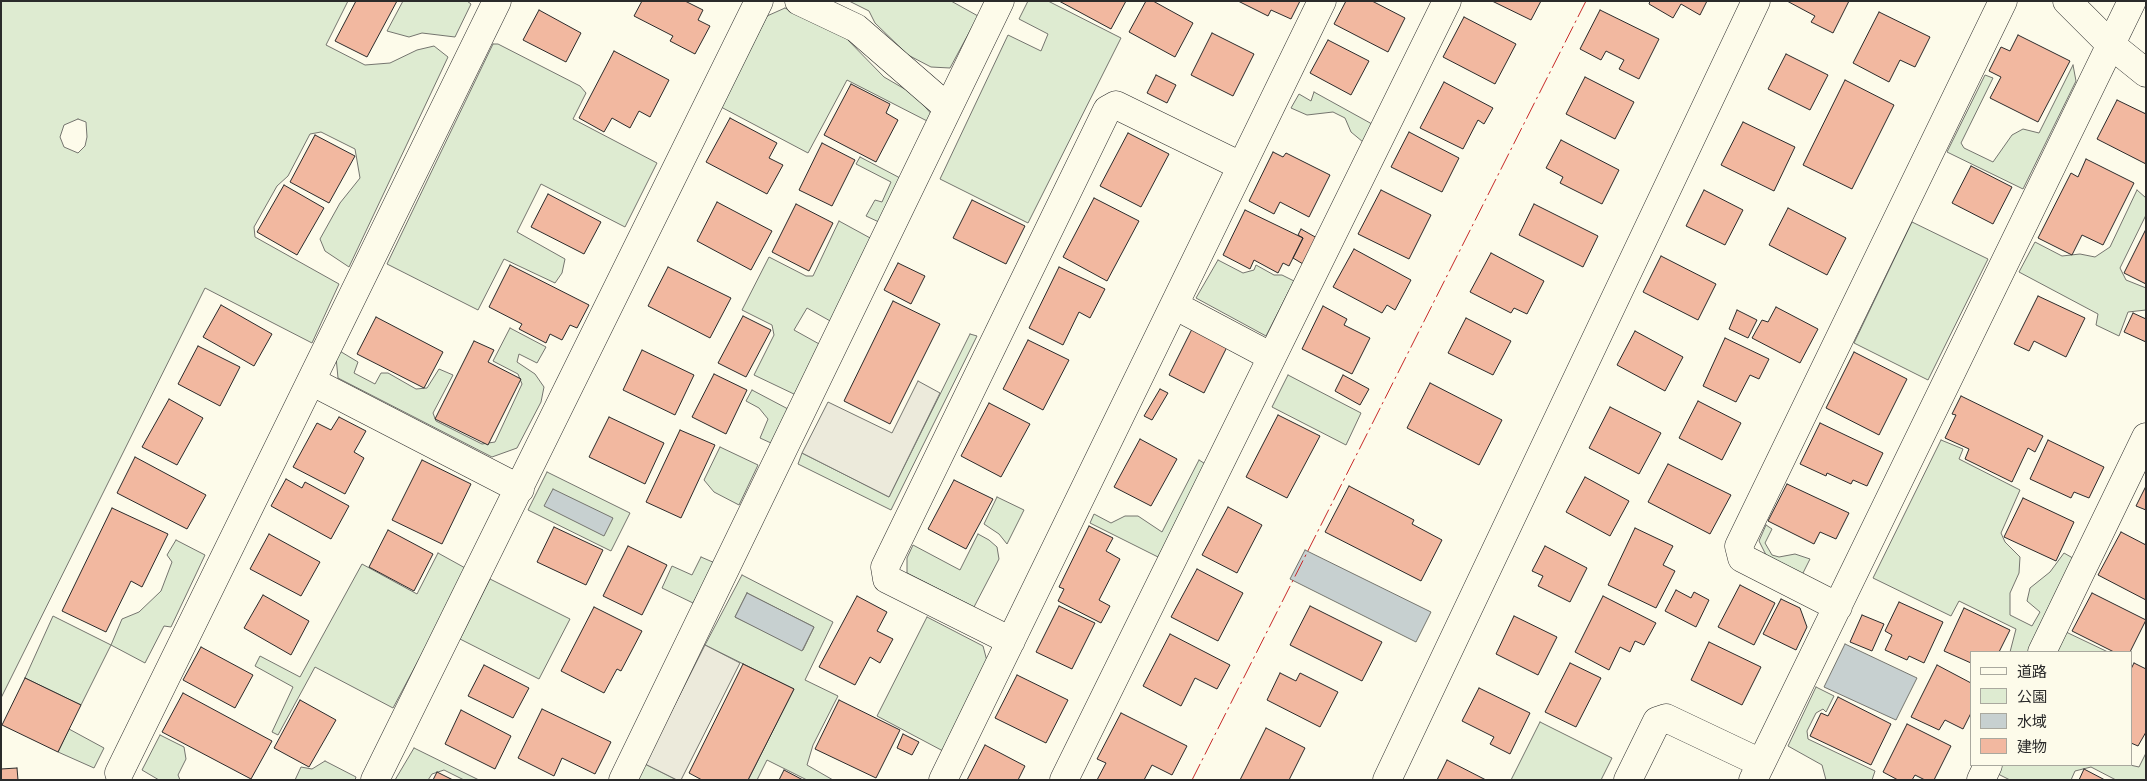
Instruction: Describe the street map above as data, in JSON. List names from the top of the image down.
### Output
{
  "legend": [
    "道路",
    "公園",
    "水域",
    "建物"
  ]
}
